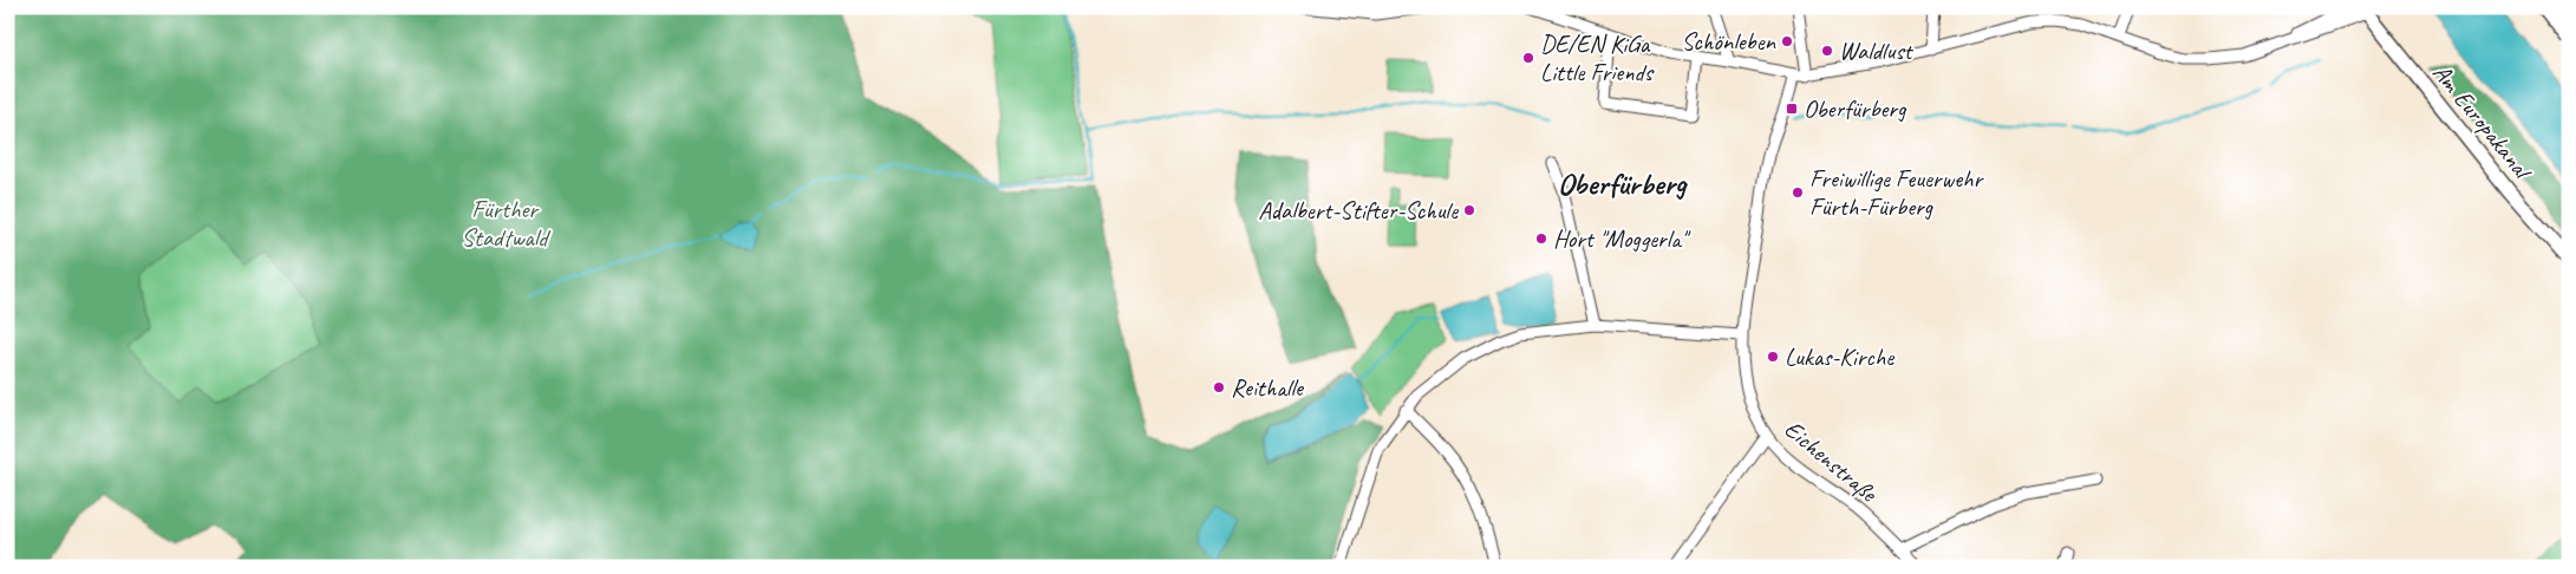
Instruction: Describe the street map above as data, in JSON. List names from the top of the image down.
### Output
{
  "streets": {
    "street": ["Am Europakanal", "Eichenstraße"]
  },
  "districts": ["Oberfürberg"],
  "parks": ["Fürther Stadtwald"],
  "places": {
    "other": [
      "Schönleben",
      "Waldlust",
      "DE/EN KiGa Little Friends",
      "Freiwillige Feuerwehr Fürth-Fürberg",
      "Adalbert-Stifter-Schule",
      "Hort \"Moggerla\"",
      "Lukas-Kirche",
      "Reithalle"
    ],
    "transit": ["Oberfürberg"]
  }
}
